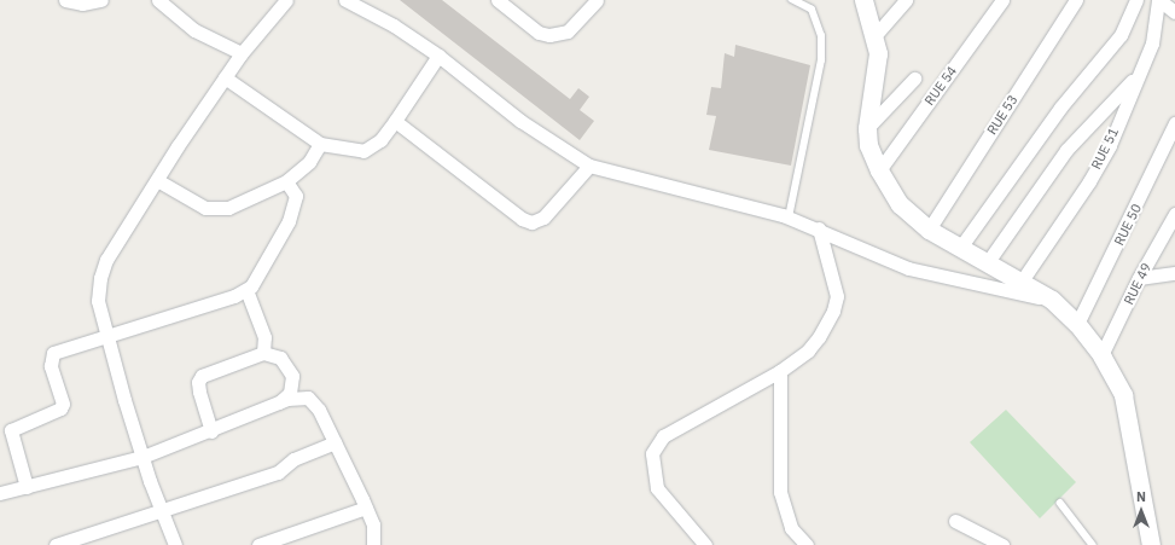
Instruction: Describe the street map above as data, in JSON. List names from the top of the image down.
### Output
{
  "streets": {
    "street": [
      "RUE 54",
      "RUE 53",
      "RUE 51",
      "RUE 50",
      "RUE 49"
    ]
  },
  "north": "top"
}
